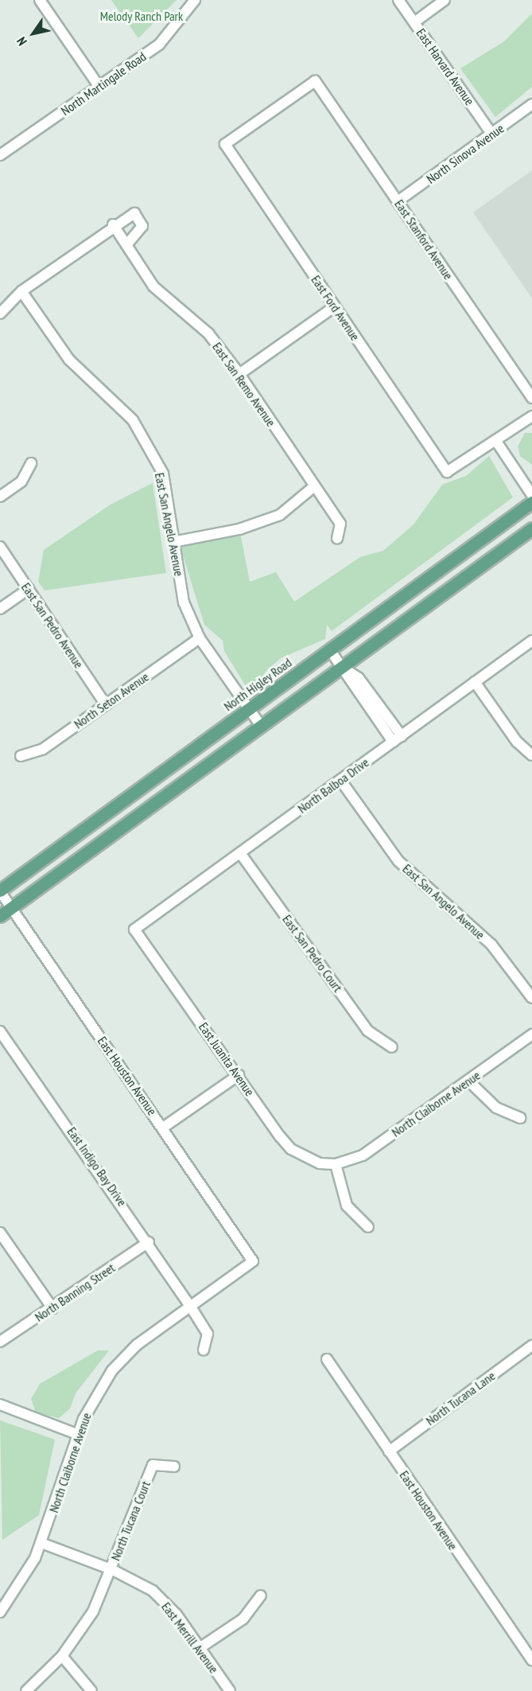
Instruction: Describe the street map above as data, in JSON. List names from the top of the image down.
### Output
{
  "streets": {
    "main road": ["North Higley Road"],
    "street": [
      "East Harvard Avenue",
      "North Martingale Road",
      "North Sinova Avenue",
      "East Stanford Avenue",
      "East Ford Avenue",
      "East San Remo Avenue",
      "East San Angelo Avenue",
      "East San Pedro Avenue",
      "North Seton Avenue",
      "North Balboa Drive",
      "East San Pedro Court",
      "East Juanita Avenue",
      "East Houston Avenue",
      "North Claiborne Avenue",
      "East Indigo Bay Drive",
      "North Banning Street",
      "North Tucana Lane",
      "North Tucana Court",
      "East Merrill Avenue"
    ]
  },
  "crossings": [
    ["East Harvard Avenue", "North Sinova Avenue"],
    ["North Sinova Avenue", "East Stanford Avenue"],
    ["East Stanford Avenue", "East Ford Avenue"],
    ["East San Angelo Avenue", "North Higley Road"],
    ["East San Angelo Avenue", "North Seton Avenue"],
    ["East San Angelo Avenue", "North Balboa Drive"],
    ["East San Pedro Avenue", "North Seton Avenue"],
    ["North Higley Road", "East Houston Avenue"],
    ["North Balboa Drive", "East San Pedro Court"],
    ["North Balboa Drive", "East Juanita Avenue"],
    ["East Juanita Avenue", "North Claiborne Avenue"],
    ["East Houston Avenue", "North Claiborne Avenue"],
    ["East Houston Avenue", "North Tucana Lane"],
    ["North Claiborne Avenue", "East Indigo Bay Drive"],
    ["North Claiborne Avenue", "East Merrill Avenue"],
    ["East Indigo Bay Drive", "North Banning Street"],
    ["North Tucana Court", "East Merrill Avenue"]
  ],
  "parks": ["Melody Ranch Park"],
  "north": "bottom left"
}
